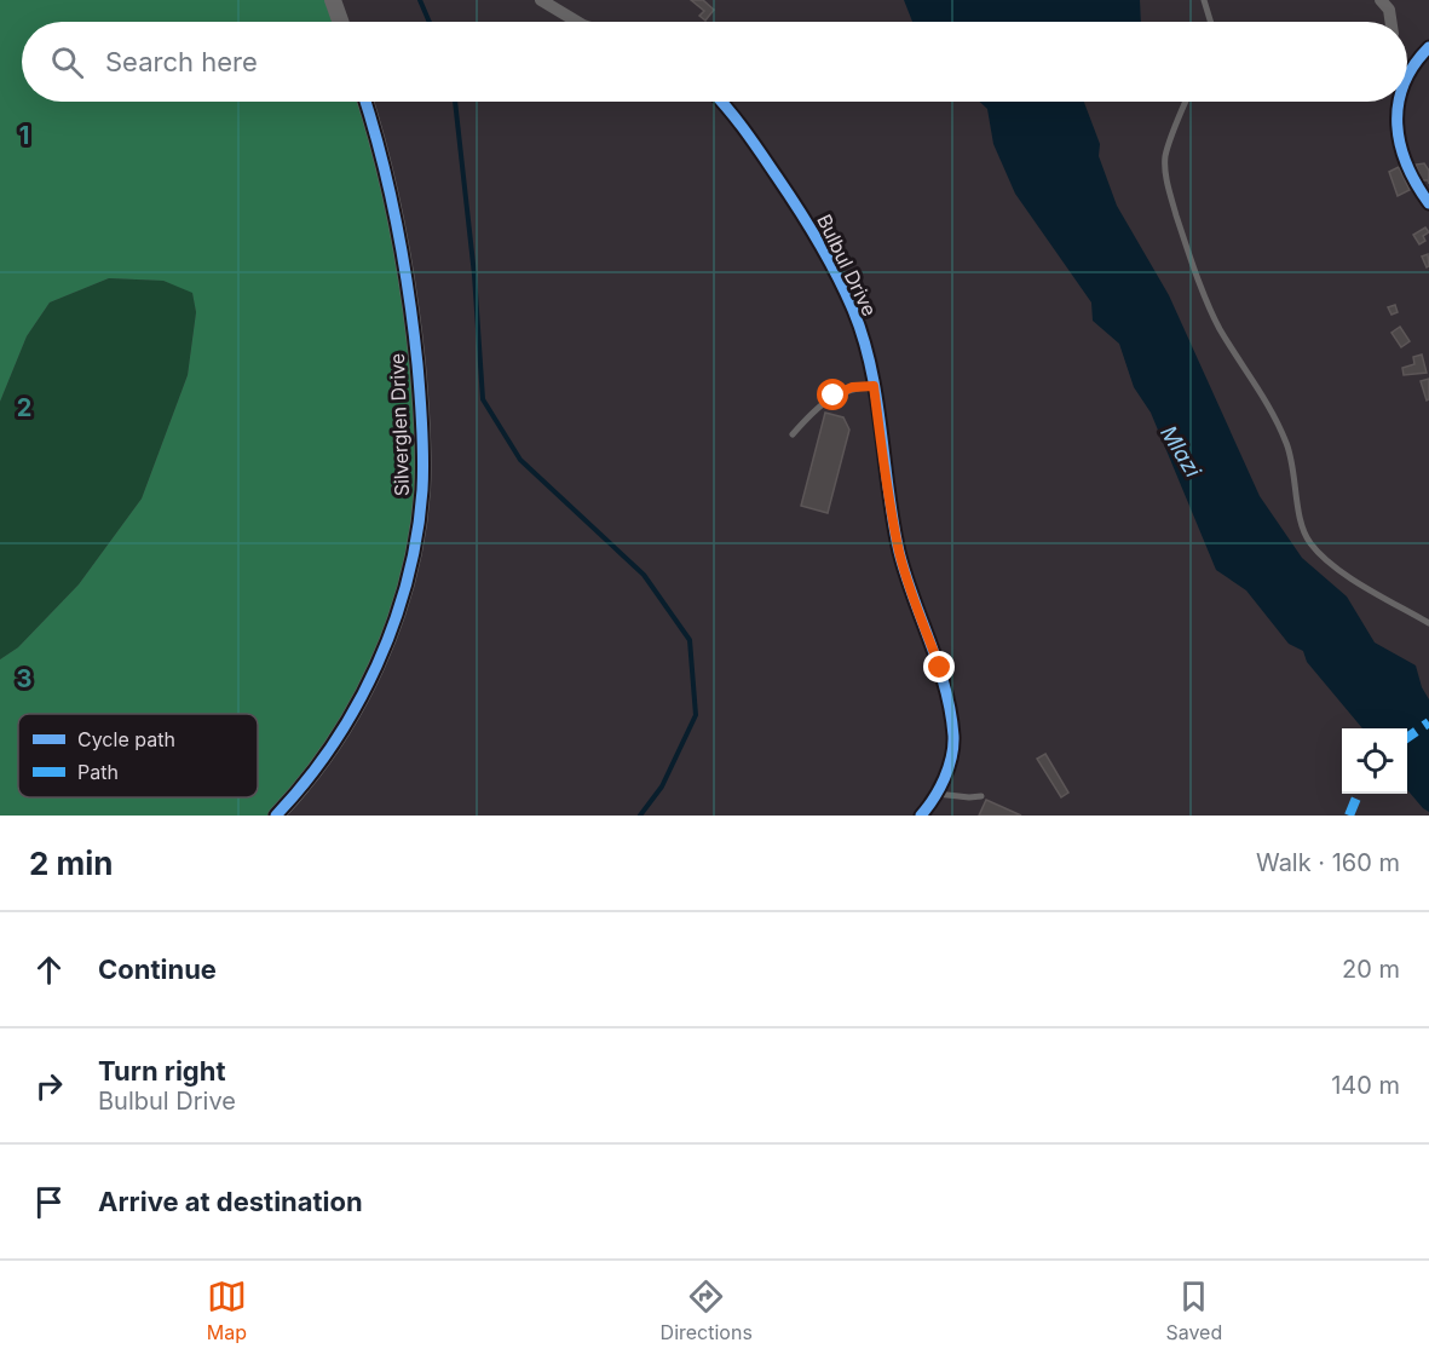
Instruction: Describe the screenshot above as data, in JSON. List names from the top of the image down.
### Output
{
  "streets": {
    "street": ["Bulbul Drive", "Silverglen Drive"]
  },
  "water": ["Mlazi"],
  "legend": ["Cycle path", "Path"],
  "page": {
    "search": "Search here",
    "heading": ["2 min", "Walk · 160 m"],
    "list": [
      ["Continue", "20 m"],
      ["Turn right", "Bulbul Drive", "140 m"],
      "Arrive at destination"
    ],
    "nav": ["Map", "Directions", "Saved"]
  },
  "grid": {
    "rows": ["1", "2", "3"]
  }
}
